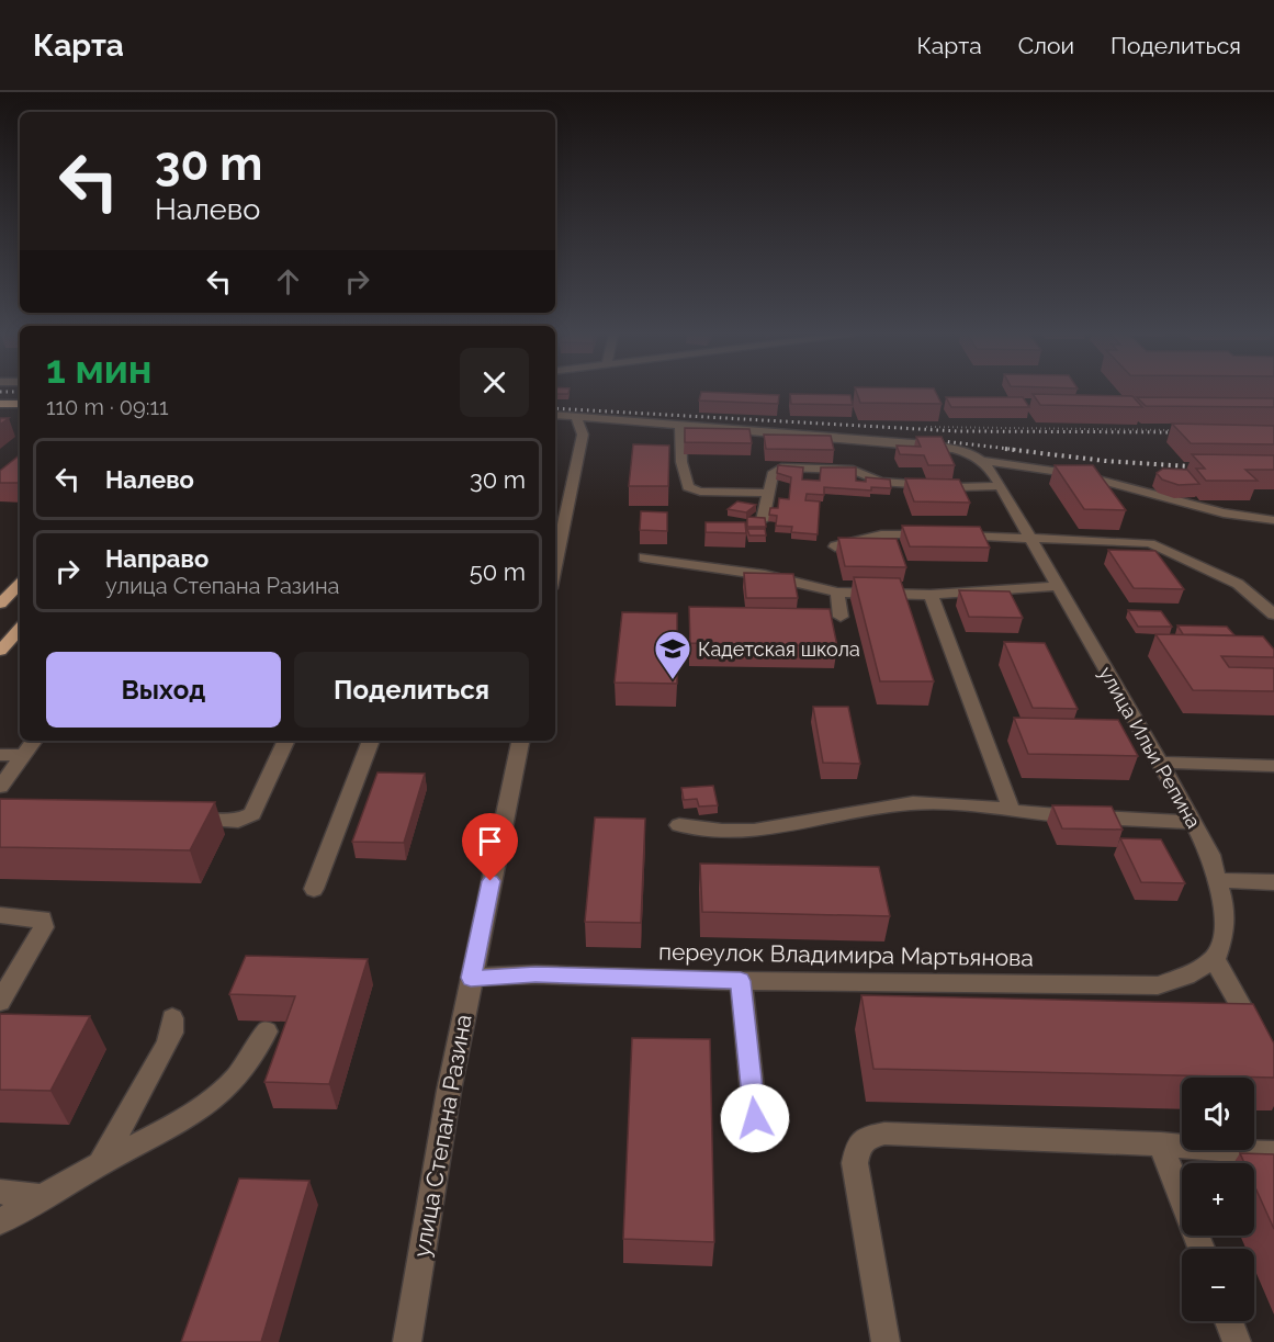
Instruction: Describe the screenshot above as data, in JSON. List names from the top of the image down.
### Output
{
  "streets": {
    "street": ["улица Ильи Репина", "переулок Владимира Мартьянова", "улица Степана Разина"]
  },
  "crossings": [
    ["улица Ильи Репина", "переулок Владимира Мартьянова"],
    ["переулок Владимира Мартьянова", "улица Степана Разина"]
  ],
  "places": {
    "school or university": ["Кадетская школа"]
  },
  "page": {
    "header": "Карта",
    "nav": ["Карта", "Слои", "Поделиться"],
    "turn": ["30 m", "Налево"],
    "heading": ["1 мин", "110 m · 09:11"],
    "list": [
      {
        "name": "Налево",
        "value": "30 m"
      },
      {
        "name": "Направо",
        "note": "улица Степана Разина",
        "value": "50 m"
      }
    ],
    "buttons": ["Выход", "Поделиться"],
    "map_buttons": ["+", "−"]
  }
}
